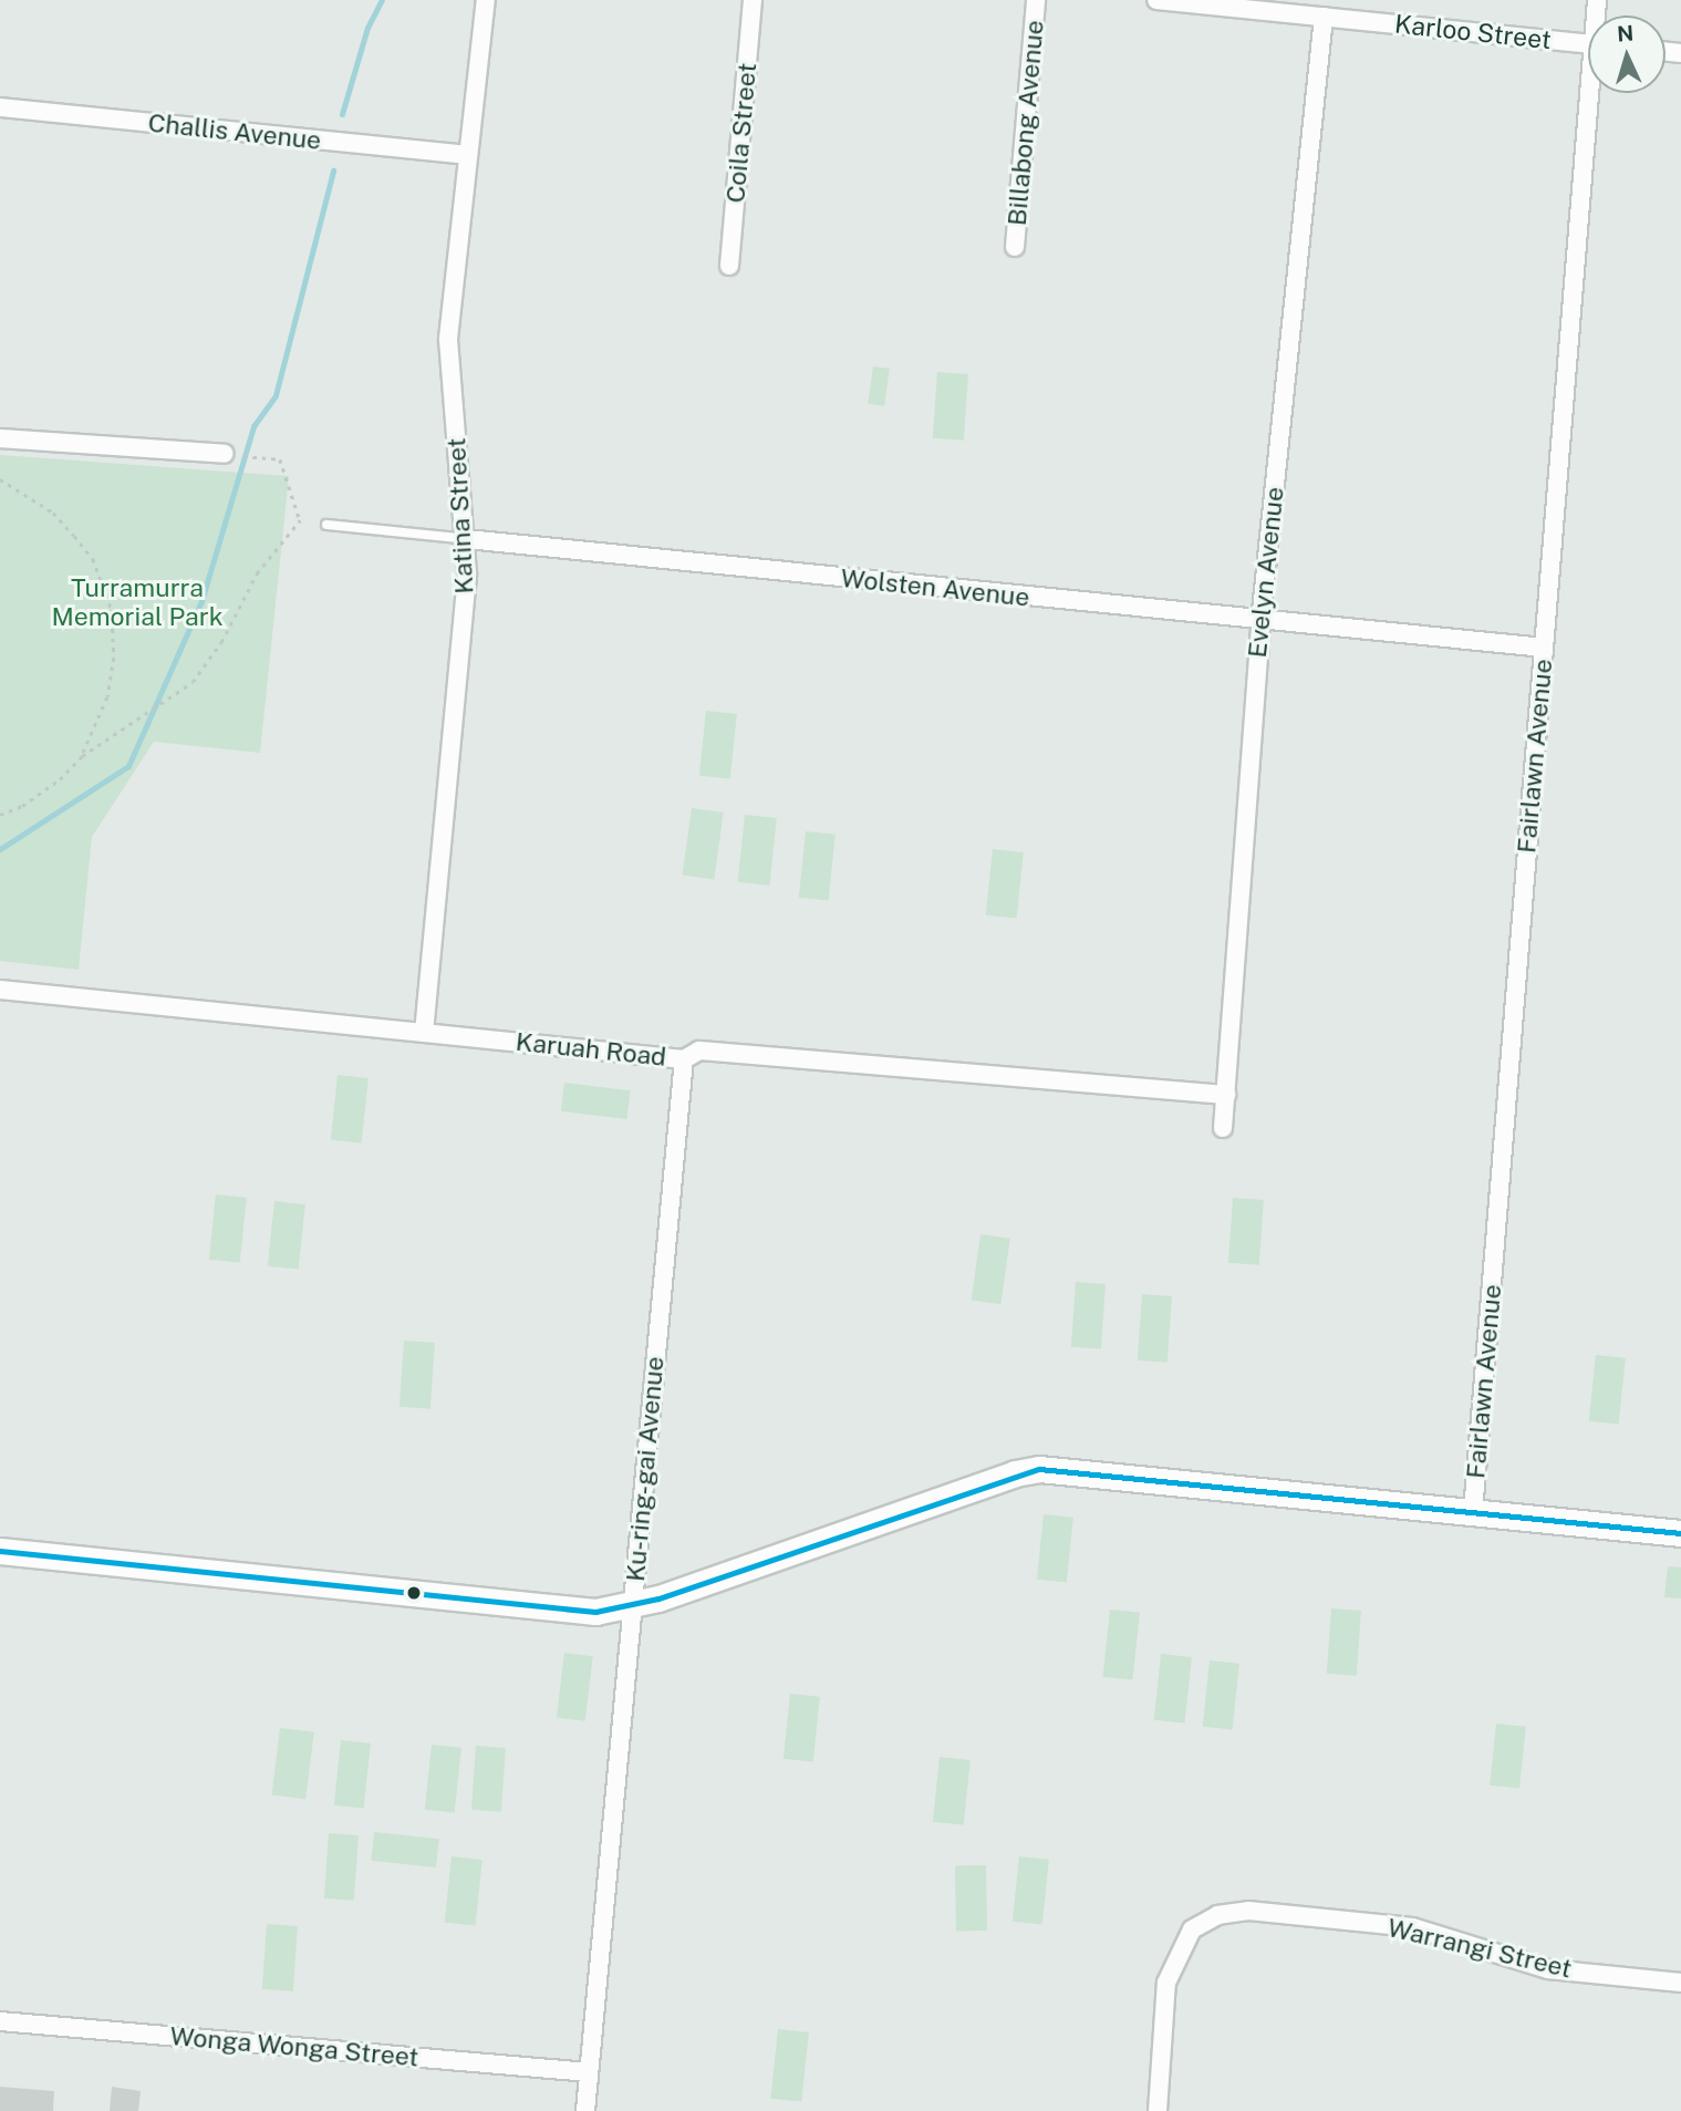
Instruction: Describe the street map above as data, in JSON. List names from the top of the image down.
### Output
{
  "streets": {
    "street": [
      "Karloo Street",
      "Billabong Avenue",
      "Challis Avenue",
      "Coila Street",
      "Katina Street",
      "Evelyn Avenue",
      "Wolsten Avenue",
      "Fairlawn Avenue",
      "Karuah Road",
      "Ku-ring-gai Avenue",
      "Warrangi Street",
      "Wonga Wonga Street"
    ]
  },
  "crossings": [
    ["Karloo Street", "Evelyn Avenue"],
    ["Challis Avenue", "Katina Street"],
    ["Katina Street", "Wolsten Avenue"],
    ["Katina Street", "Karuah Road"],
    ["Evelyn Avenue", "Wolsten Avenue"],
    ["Evelyn Avenue", "Karuah Road"],
    ["Wolsten Avenue", "Fairlawn Avenue"],
    ["Karuah Road", "Ku-ring-gai Avenue"],
    ["Ku-ring-gai Avenue", "Wonga Wonga Street"]
  ],
  "parks": ["Turramurra Memorial Park"],
  "north": "top"
}
